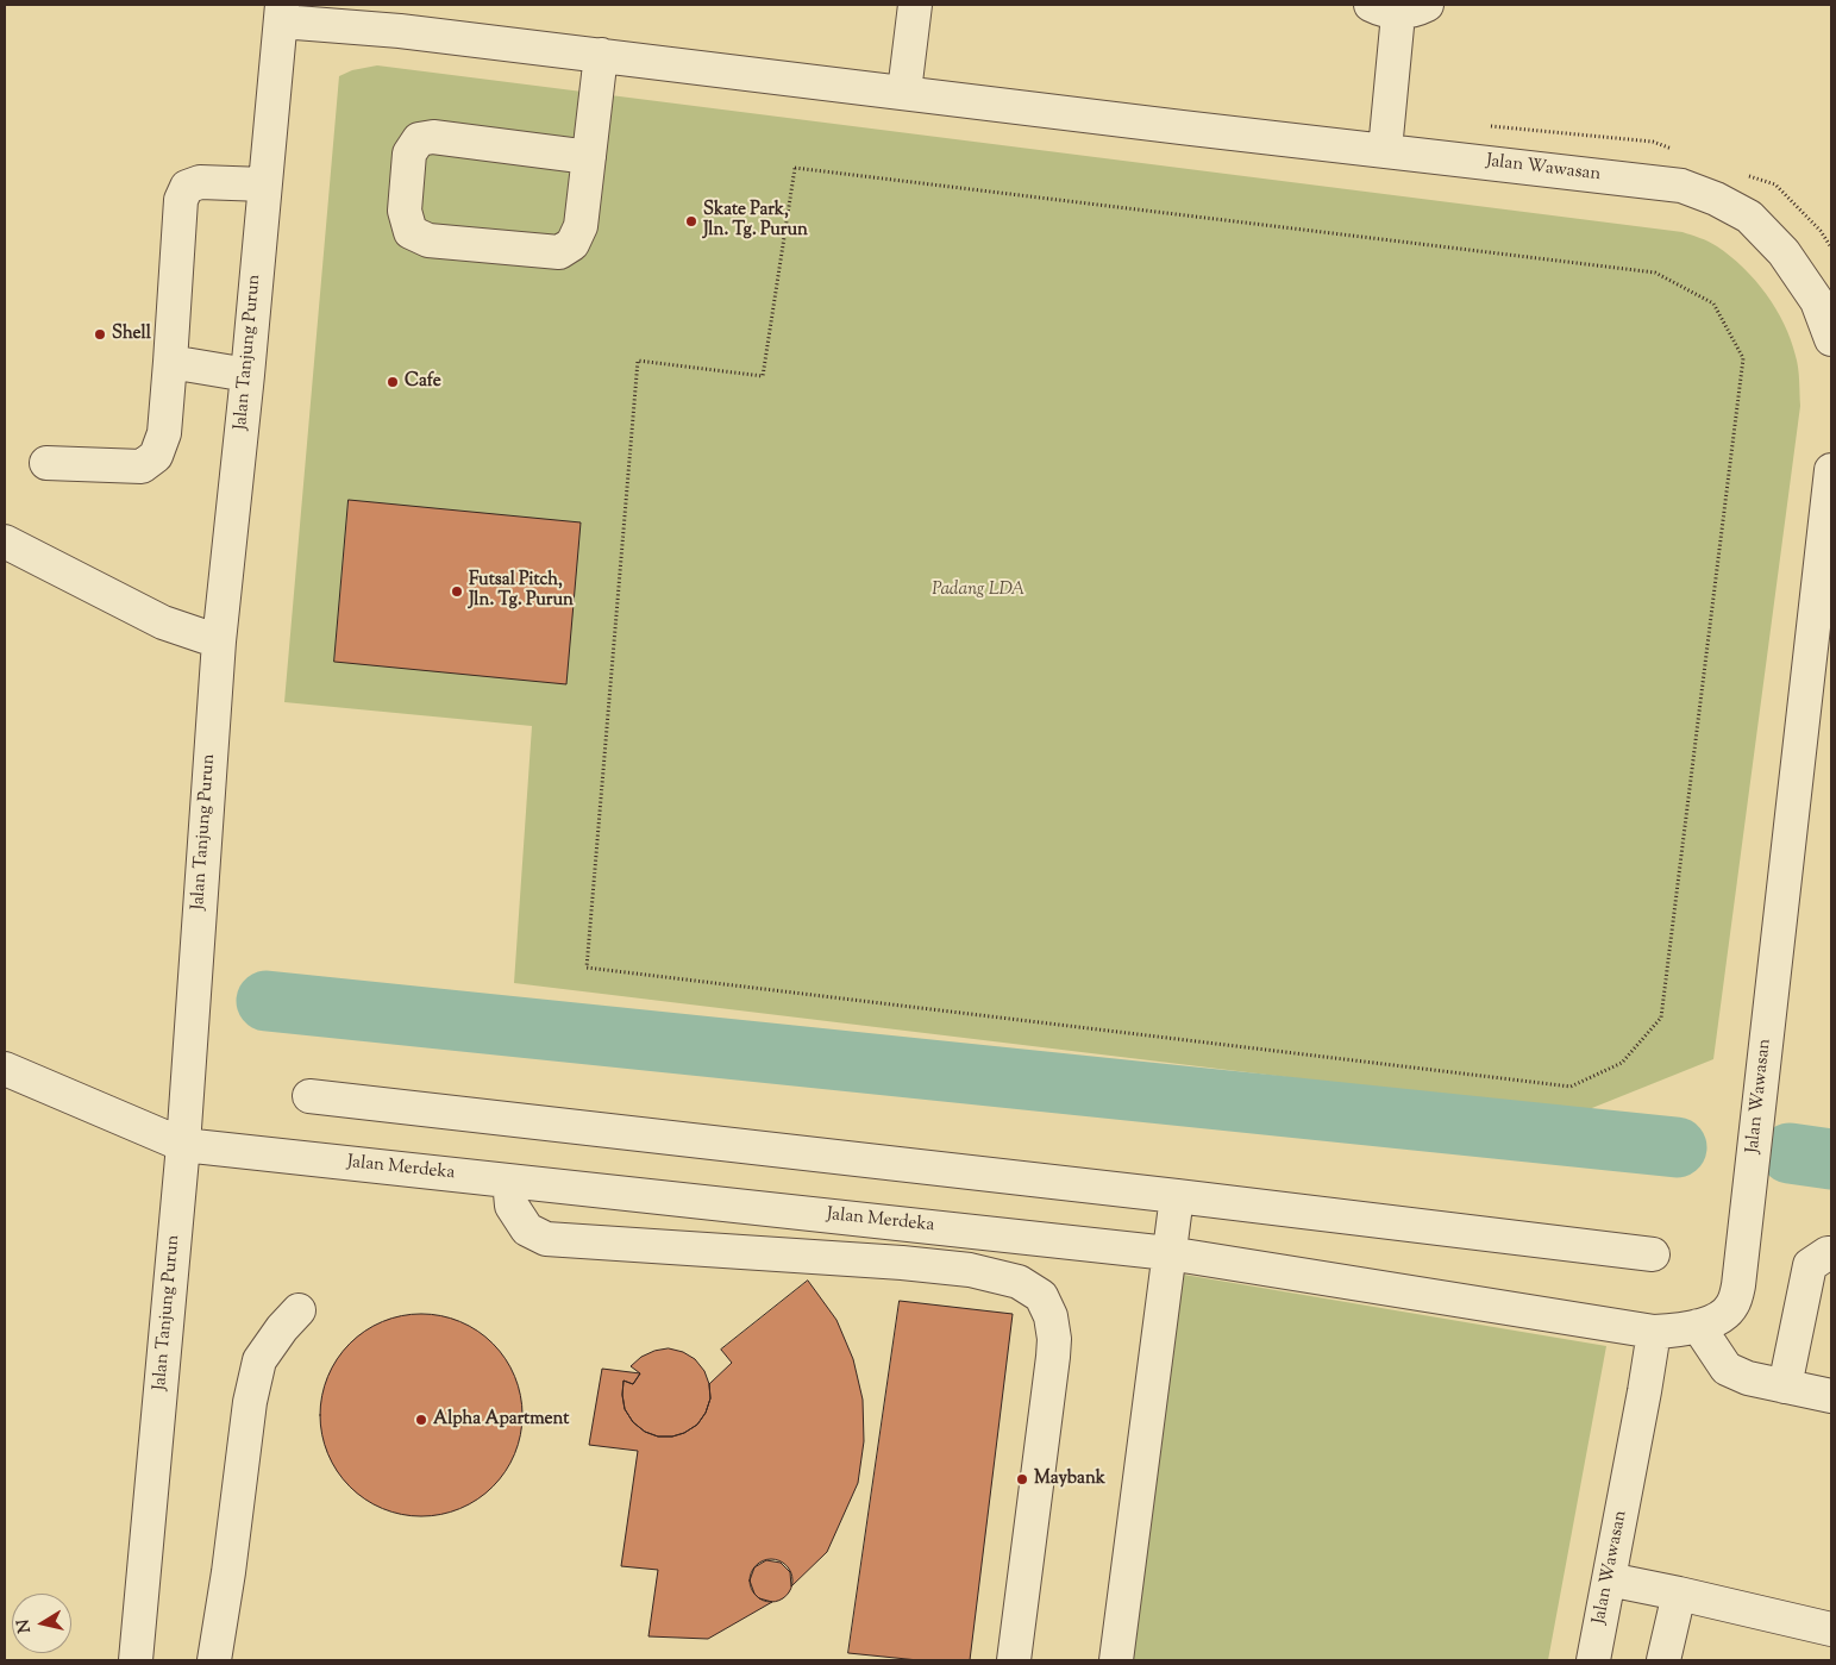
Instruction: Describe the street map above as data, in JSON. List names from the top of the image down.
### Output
{
  "streets": {
    "street": ["Jalan Wawasan", "Jalan Tanjung Purun", "Jalan Merdeka"]
  },
  "crossings": [
    ["Jalan Wawasan", "Jalan Tanjung Purun"],
    ["Jalan Wawasan", "Jalan Merdeka"],
    ["Jalan Tanjung Purun", "Jalan Merdeka"]
  ],
  "parks": ["Padang LDA"],
  "places": [
    "Skate Park, Jln. Tg. Purun",
    "Shell",
    "Cafe",
    "Futsal Pitch, Jln. Tg. Purun",
    "Alpha Apartment",
    "Maybank"
  ],
  "north": "left"
}
